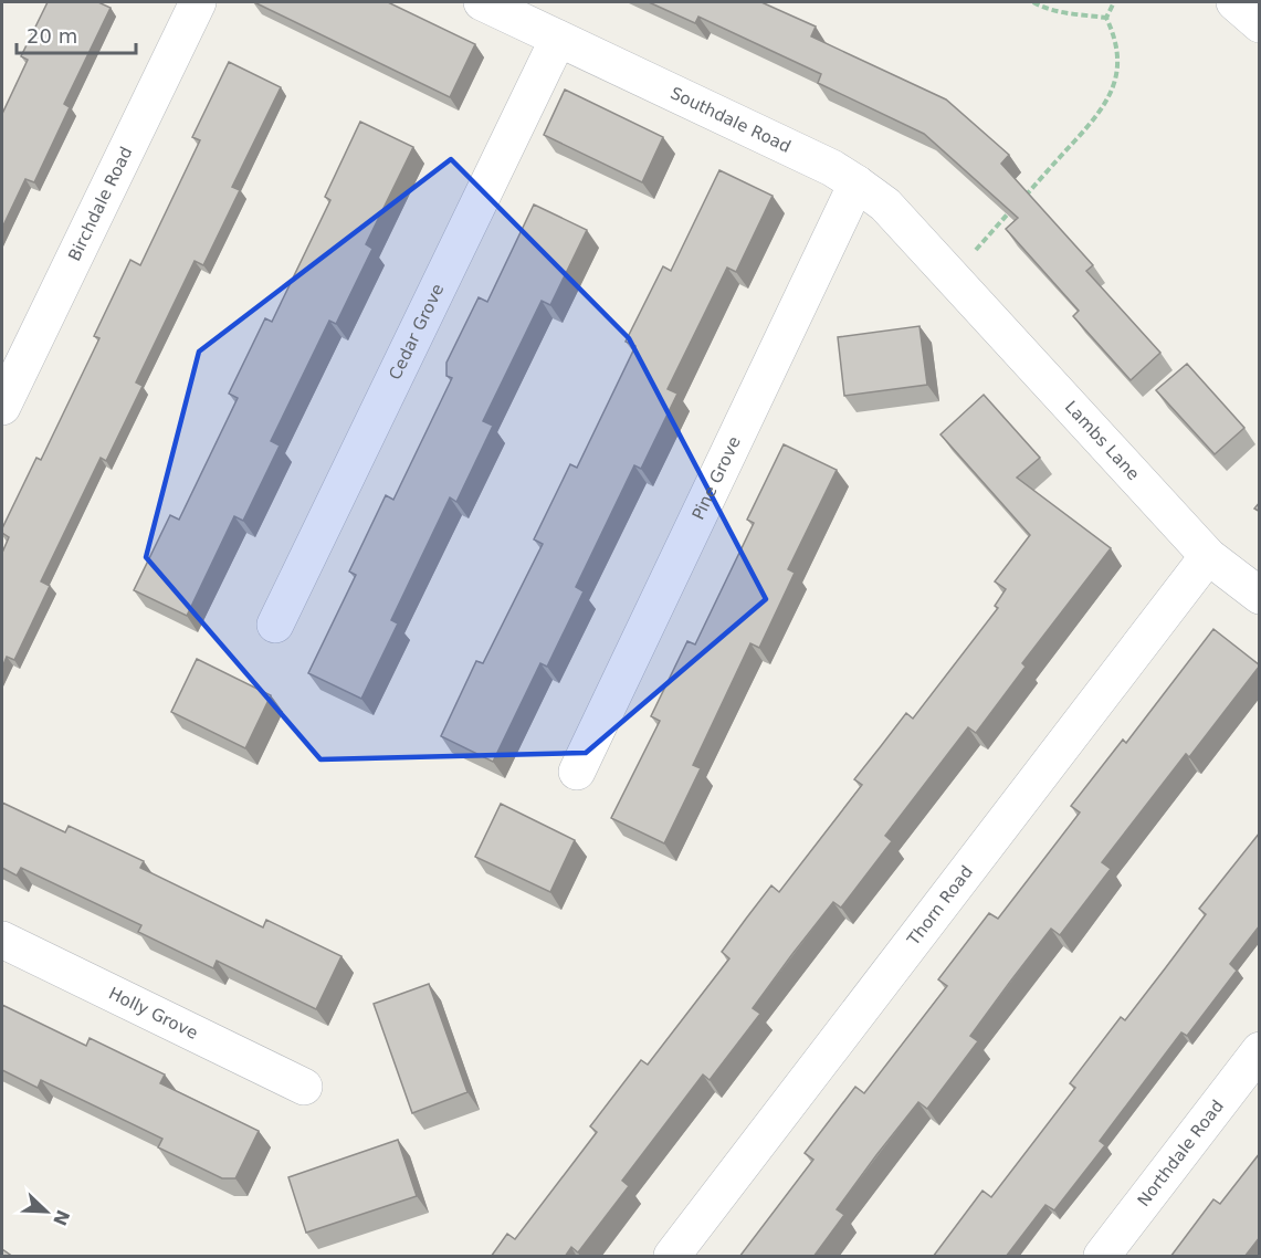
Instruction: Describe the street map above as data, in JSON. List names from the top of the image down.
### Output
{
  "streets": {
    "street": [
      "Southdale Road",
      "Birchdale Road",
      "Cedar Grove",
      "Lambs Lane",
      "Pine Grove",
      "Thorn Road",
      "Holly Grove",
      "Northdale Road"
    ]
  },
  "crossings": [
    ["Southdale Road", "Cedar Grove"],
    ["Southdale Road", "Lambs Lane"],
    ["Southdale Road", "Pine Grove"],
    ["Lambs Lane", "Thorn Road"]
  ],
  "scale_bar": "20 m",
  "north": "bottom right"
}
